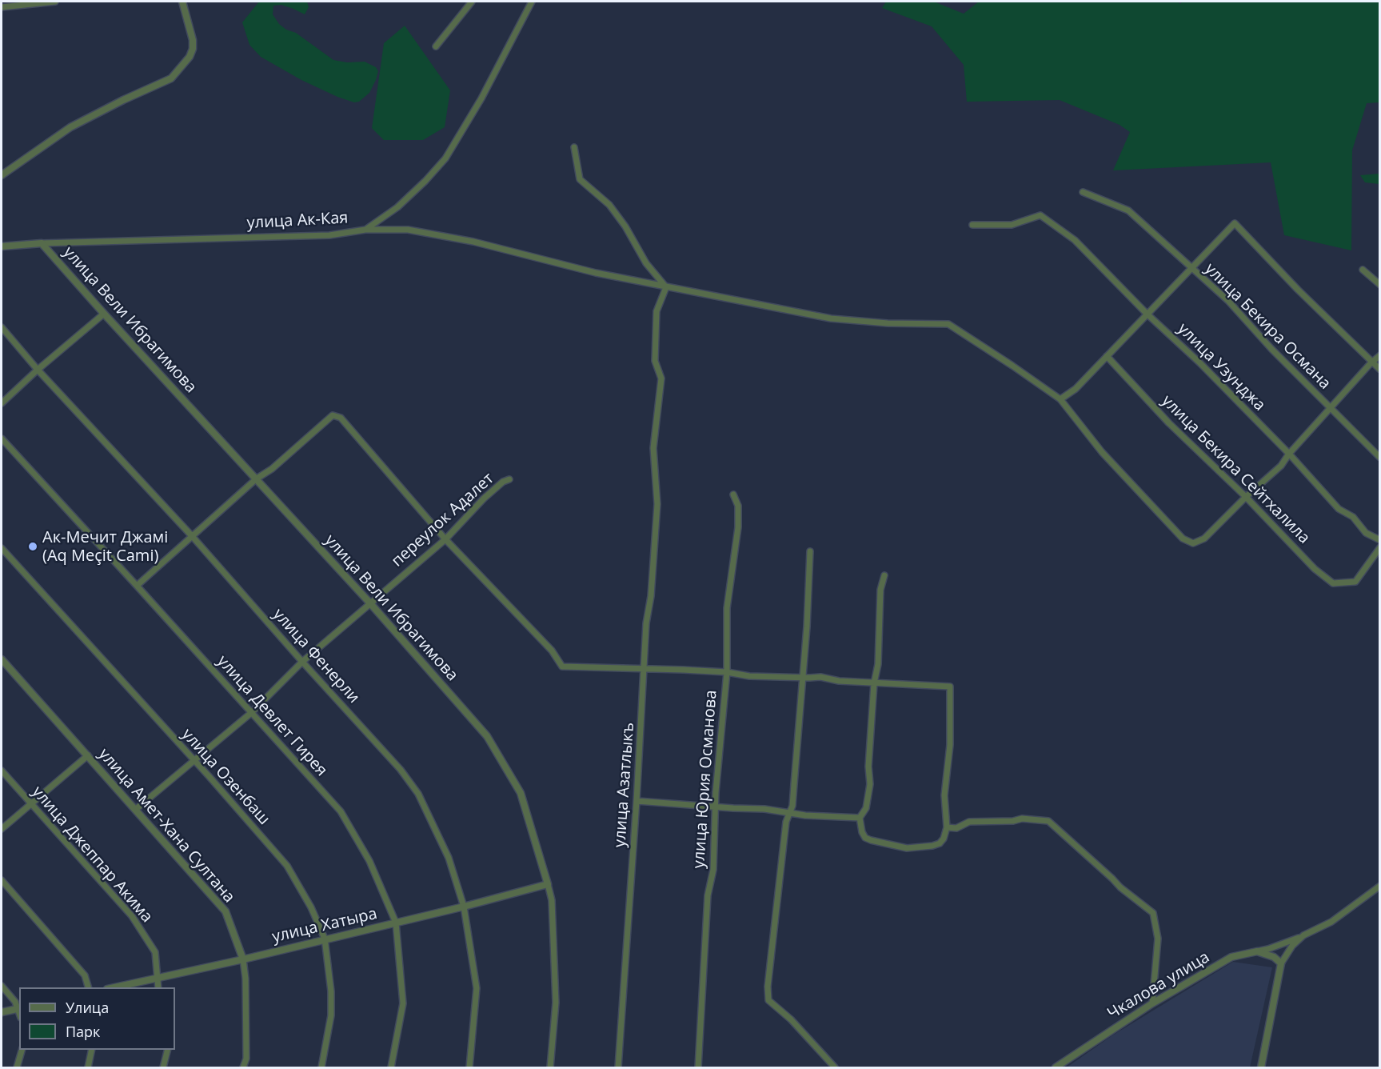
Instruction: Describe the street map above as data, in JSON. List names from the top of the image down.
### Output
{
  "streets": {
    "street": [
      "улица Ак-Кая",
      "улица Вели Ибрагимова",
      "улица Бекира Османа",
      "улица Узунджа",
      "улица Бекира Сейтхалила",
      "переулок Адалет",
      "улица Фенерли",
      "улица Девлет Гирея",
      "улица Озенбаш",
      "улица Юрия Османова",
      "улица Азатлыкъ",
      "улица Амет-Хана Султана",
      "улица Джеппар Акима",
      "улица Хатыра",
      "Чкалова улица"
    ]
  },
  "crossings": [
    ["улица Ак-Кая", "улица Вели Ибрагимова"],
    ["улица Вели Ибрагимова", "переулок Адалет"],
    ["улица Вели Ибрагимова", "улица Хатыра"],
    ["переулок Адалет", "улица Фенерли"],
    ["переулок Адалет", "улица Девлет Гирея"],
    ["переулок Адалет", "улица Озенбаш"],
    ["переулок Адалет", "улица Амет-Хана Султана"],
    ["улица Фенерли", "улица Хатыра"],
    ["улица Девлет Гирея", "улица Хатыра"],
    ["улица Озенбаш", "улица Хатыра"],
    ["улица Амет-Хана Султана", "улица Хатыра"],
    ["улица Джеппар Акима", "улица Хатыра"]
  ],
  "places": ["Ак-Мечит Джамі (Aq Meçit Cami)"],
  "legend": ["Улица", "Парк"]
}
